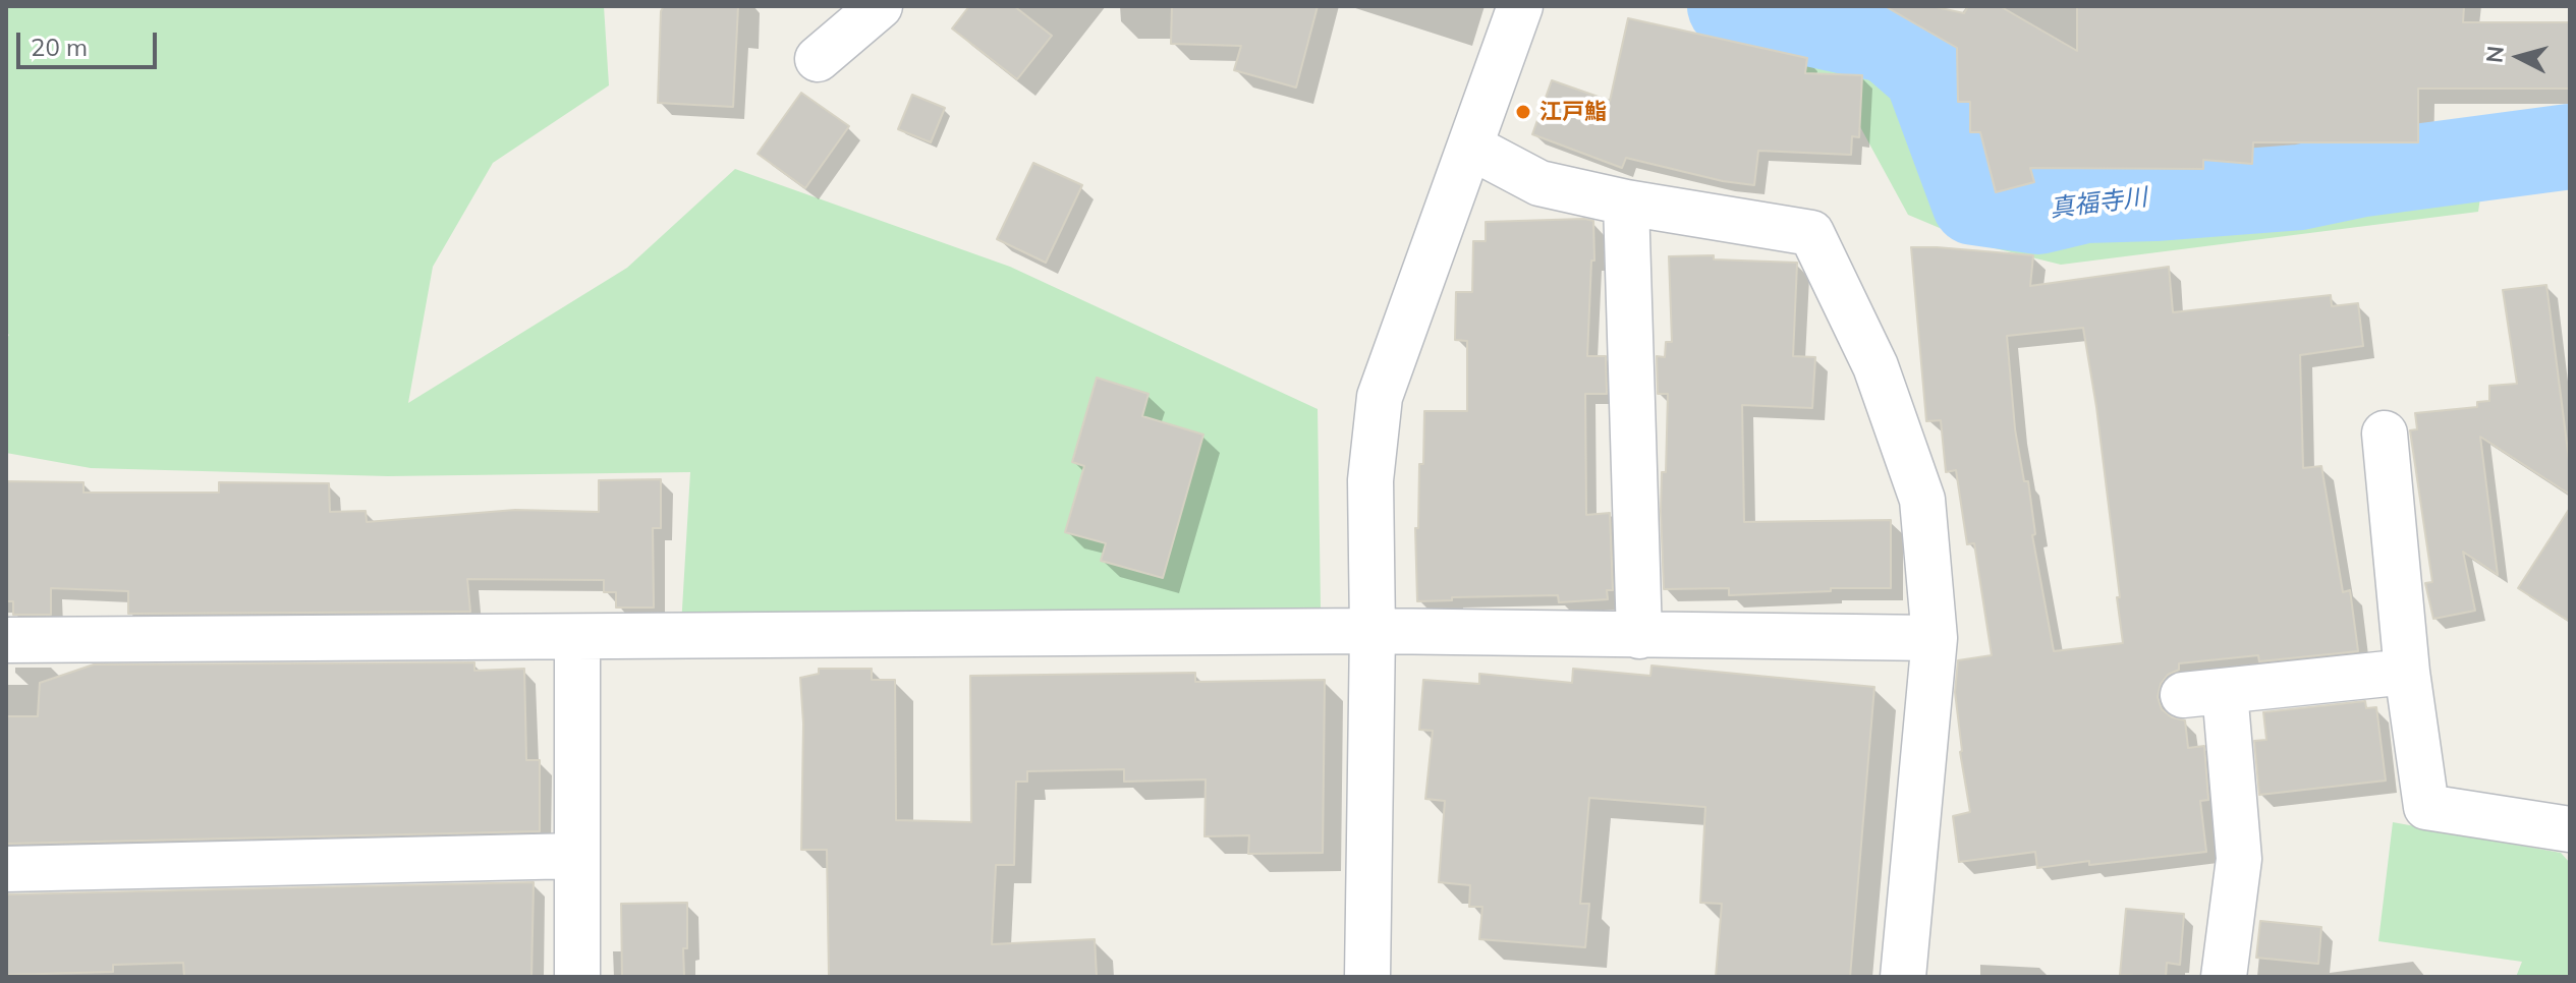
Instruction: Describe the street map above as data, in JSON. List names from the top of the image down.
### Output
{
  "water": ["真福寺川"],
  "places": ["江戸鮨"],
  "scale_bar": "20 m",
  "north": "left"
}
